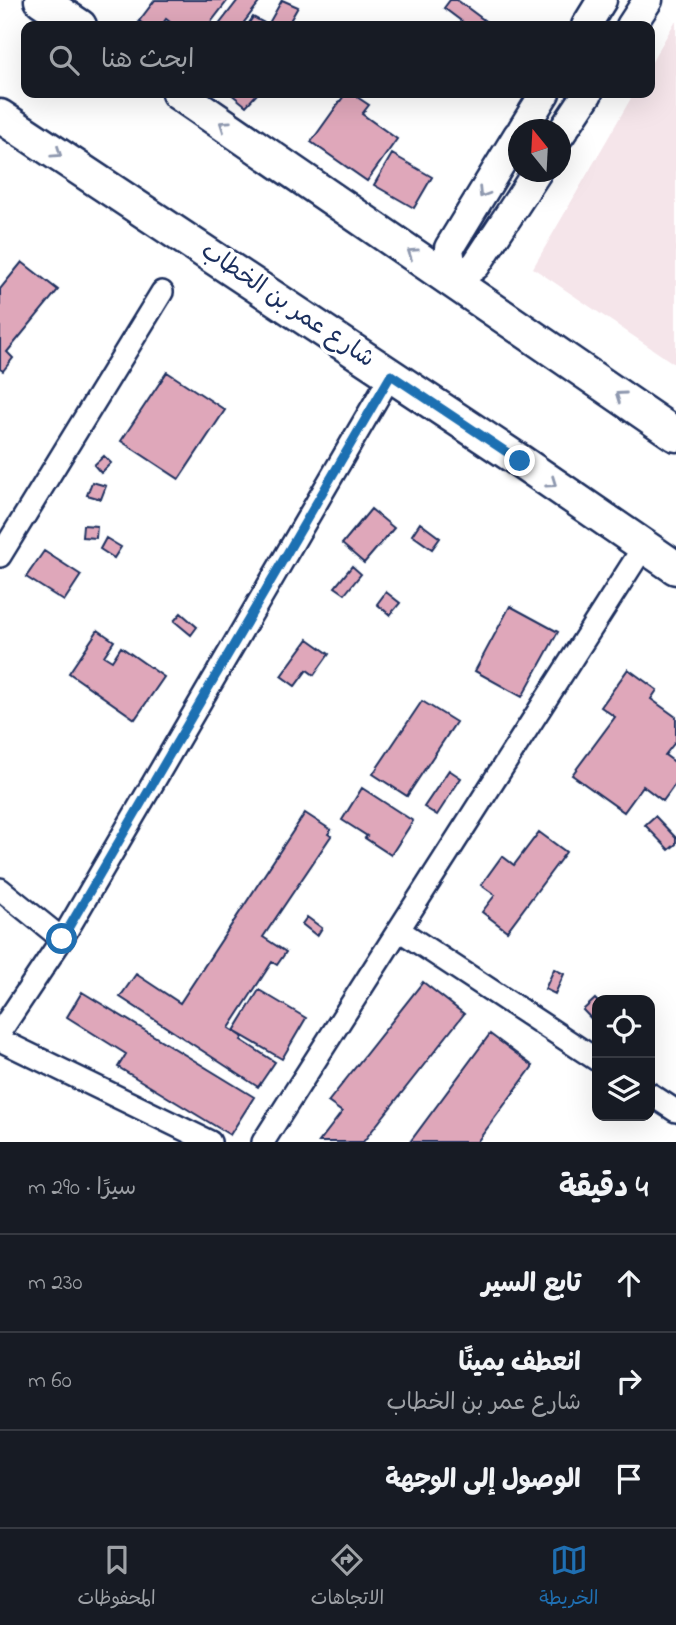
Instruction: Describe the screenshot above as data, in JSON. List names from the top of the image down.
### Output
{
  "streets": {
    "main road": ["شارع عمر بن الخطاب"]
  },
  "north": "top",
  "page": {
    "search": "ابحث هنا",
    "heading": ["4 دقيقة", "سيرًا · 290 m"],
    "list": [
      ["تابع السير", "230 m"],
      ["انعطف يمينًا", "شارع عمر بن الخطاب", "60 m"],
      "الوصول إلى الوجهة"
    ],
    "nav": ["الخريطة", "الاتجاهات", "المحفوظات"]
  }
}
